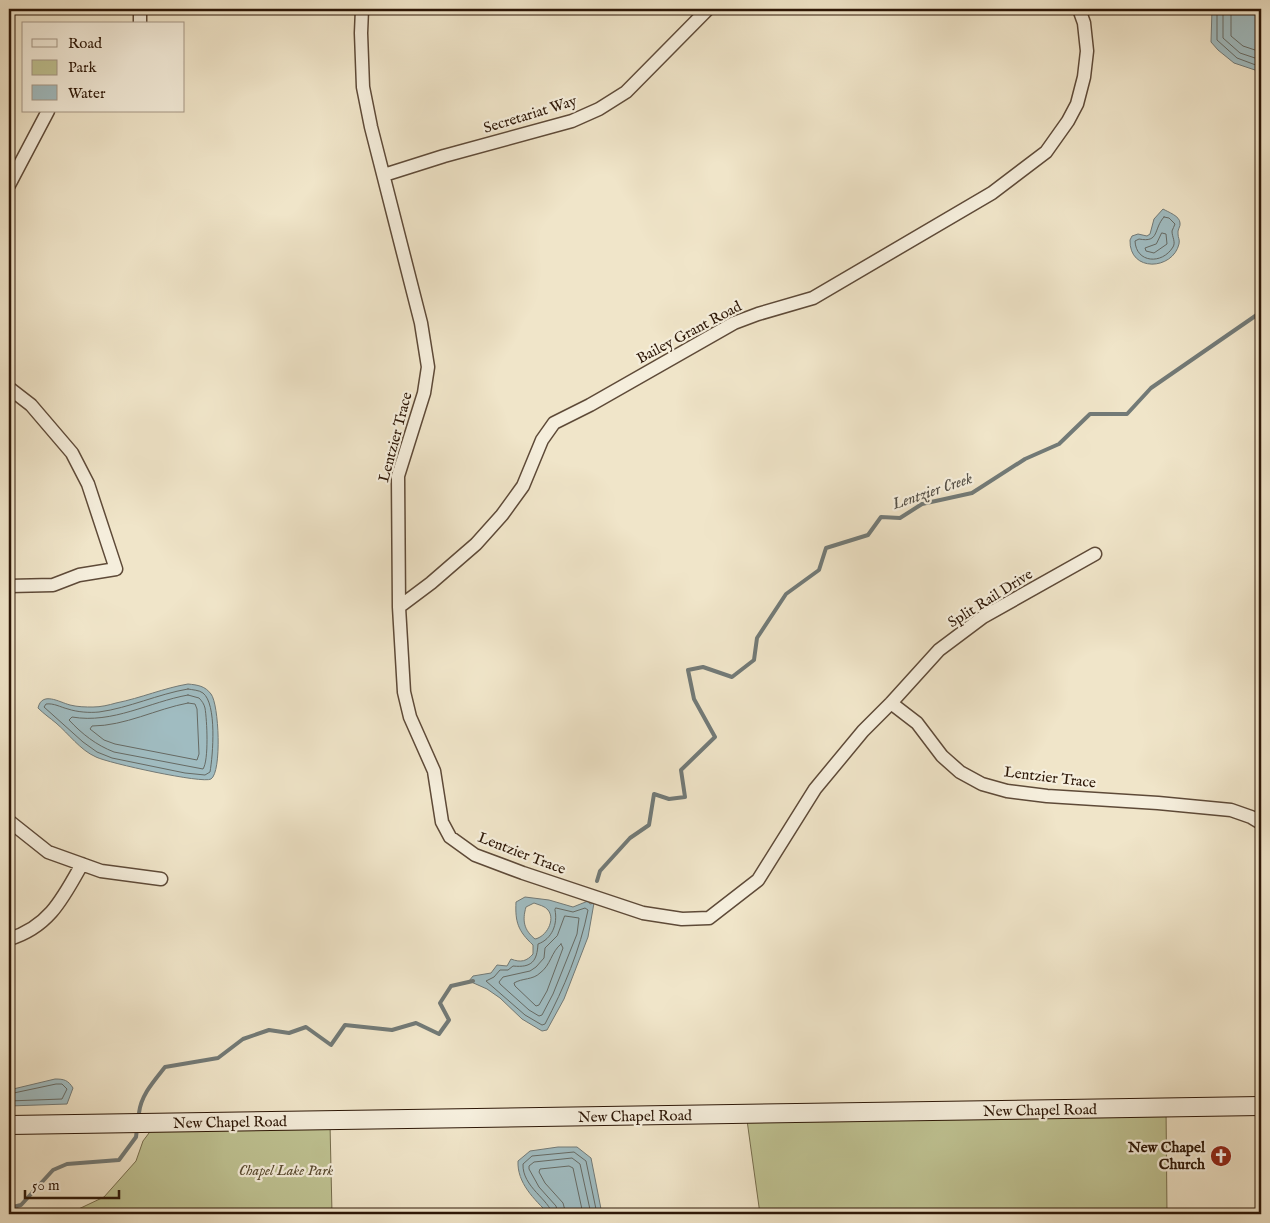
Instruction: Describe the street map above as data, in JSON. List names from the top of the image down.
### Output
{
  "streets": {
    "street": [
      "Secretariat Way",
      "Bailey Grant Road",
      "Lentzier Trace",
      "Split Rail Drive",
      "New Chapel Road"
    ]
  },
  "crossings": [
    ["Secretariat Way", "Lentzier Trace"],
    ["Bailey Grant Road", "Lentzier Trace"],
    ["Lentzier Trace", "Split Rail Drive"]
  ],
  "water": ["Lentzier Creek"],
  "parks": ["Chapel Lake Park"],
  "places": {
    "church": ["New Chapel Church"]
  },
  "legend": ["Road", "Park", "Water"],
  "scale_bar": "50 m"
}
